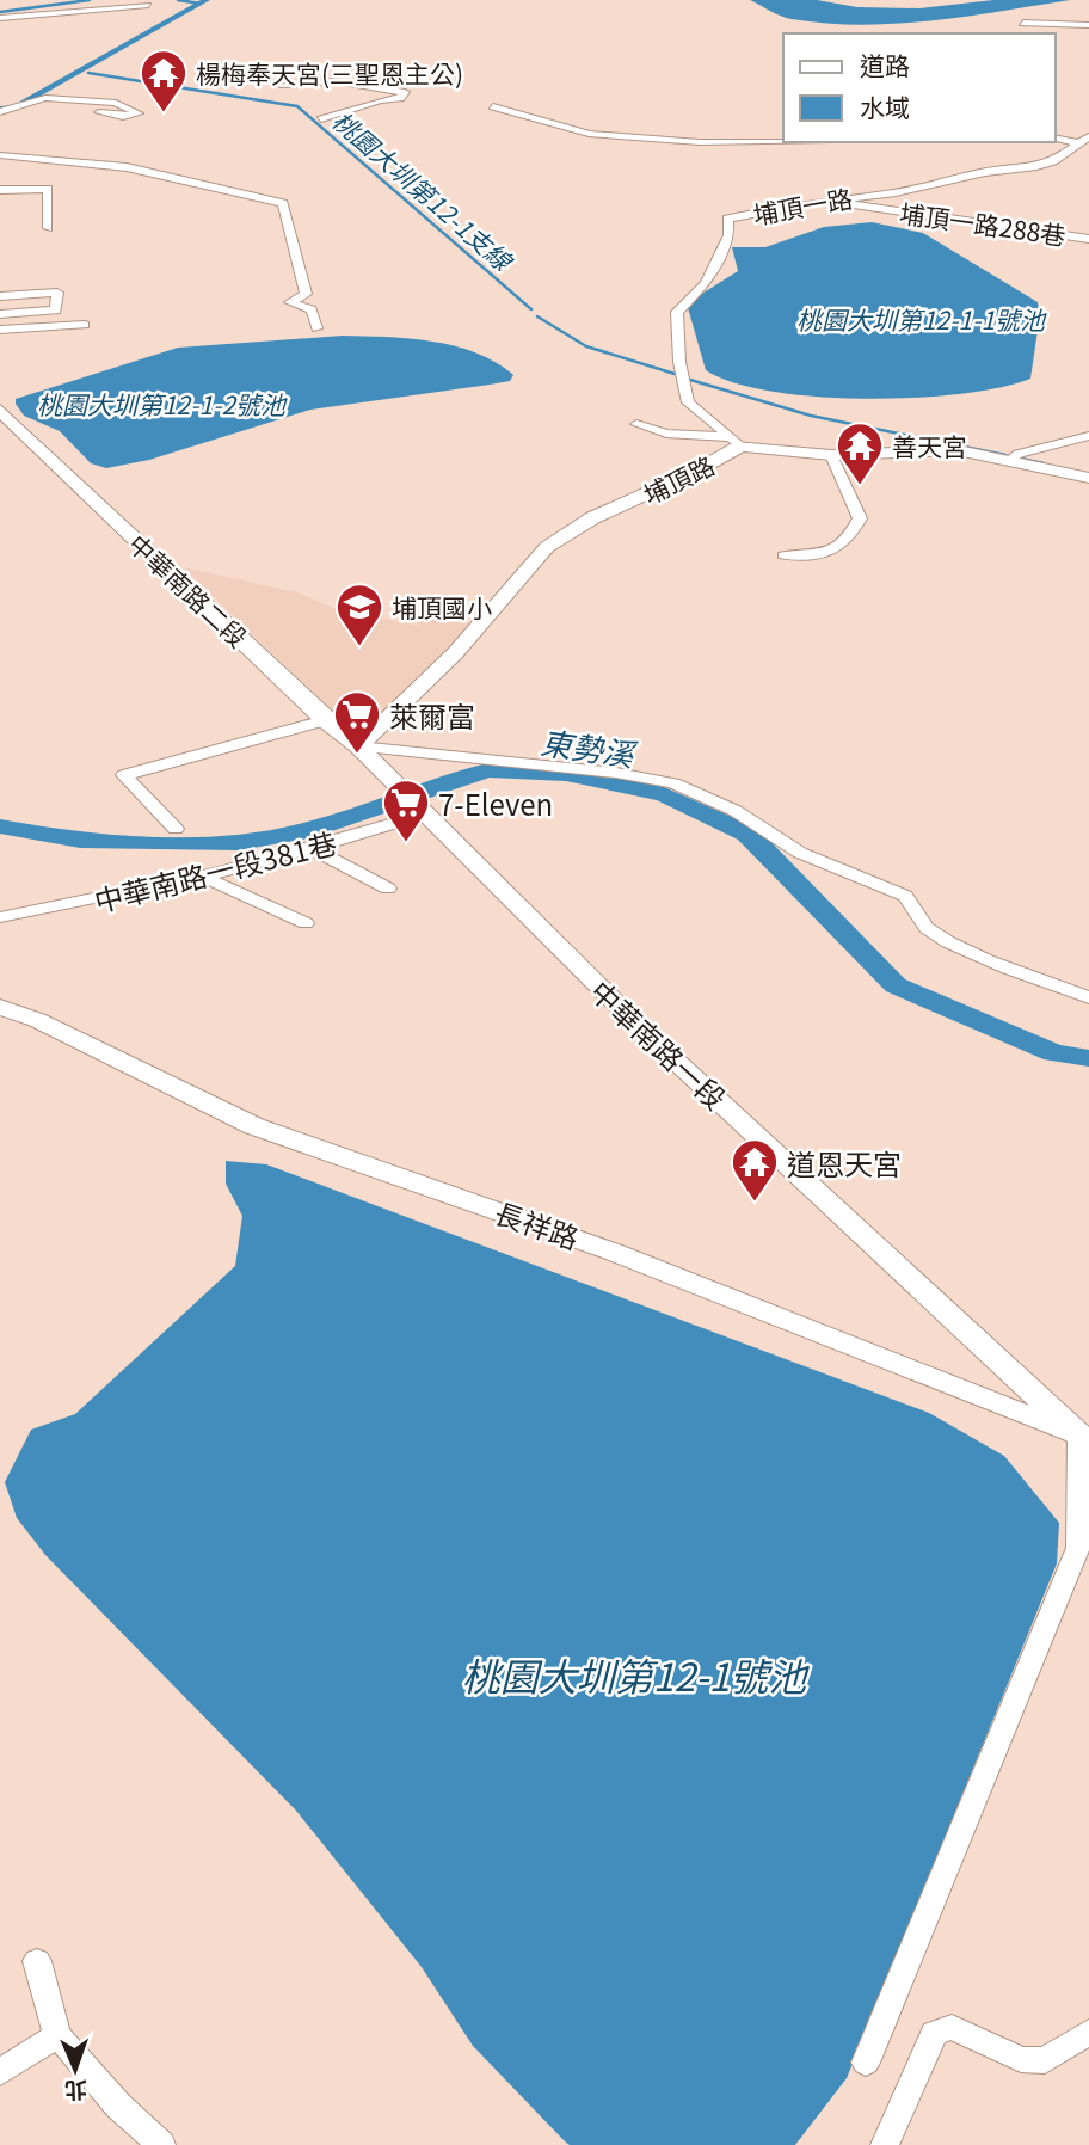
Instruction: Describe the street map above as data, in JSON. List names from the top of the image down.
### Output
{
  "streets": {
    "street": [
      "埔頂一路",
      "埔頂一路288巷",
      "埔頂路",
      "中華南路二段",
      "中華南路一段381巷",
      "中華南路一段",
      "長祥路"
    ]
  },
  "crossings": [
    ["埔頂一路", "埔頂一路288巷"],
    ["埔頂一路", "埔頂路"],
    ["埔頂路", "中華南路二段"],
    ["中華南路二段", "中華南路一段"],
    ["中華南路一段381巷", "中華南路一段"],
    ["中華南路一段", "長祥路"]
  ],
  "water": [
    "桃園大圳第12-1支線",
    "桃園大圳第12-1-1號池",
    "桃園大圳第12-1-2號池",
    "東勢溪",
    "桃園大圳第12-1號池"
  ],
  "places": {
    "temple": ["楊梅奉天宮(三聖恩主公)", "善天宮", "道恩天宮"],
    "school or university": ["埔頂國小"],
    "supermarket": ["萊爾富", "7-Eleven"]
  },
  "legend": ["道路", "水域"],
  "north": "bottom"
}
